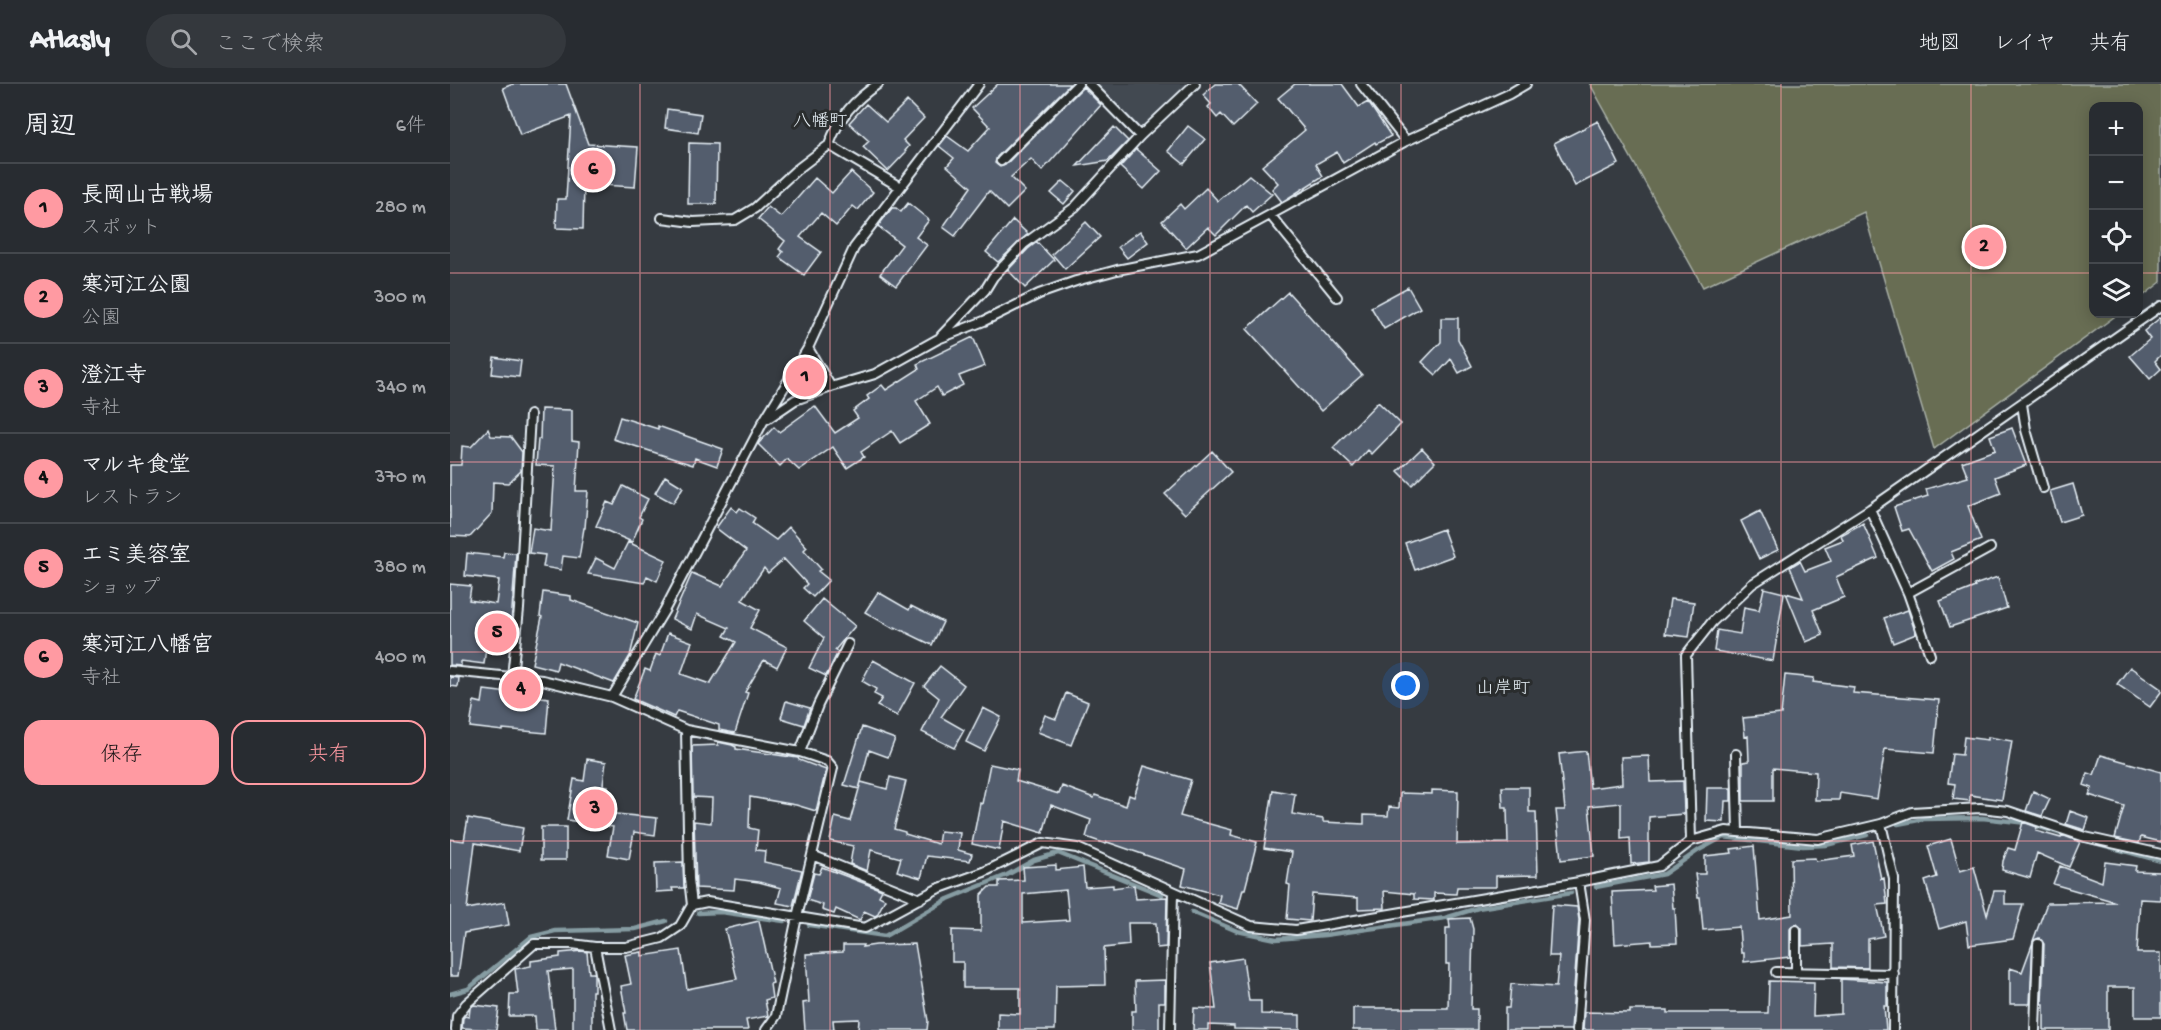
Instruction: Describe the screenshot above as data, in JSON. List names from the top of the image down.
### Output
{
  "districts": ["八幡町", "山岸町"],
  "page": {
    "header": "Atlasly",
    "search": "ここで検索",
    "nav": ["地図", "レイヤ", "共有"],
    "heading": ["周辺", "6件"],
    "map_buttons": ["+", "−"],
    "pins": [
      "6",
      "2",
      "1",
      "5",
      "4",
      "3"
    ],
    "list": [
      {
        "mark": "1",
        "name": "長岡山古戦場",
        "note": "スポット",
        "value": "280 m"
      },
      {
        "mark": "2",
        "name": "寒河江公園",
        "note": "公園",
        "value": "300 m"
      },
      {
        "mark": "3",
        "name": "澄江寺",
        "note": "寺社",
        "value": "340 m"
      },
      {
        "mark": "4",
        "name": "マルキ食堂",
        "note": "レストラン",
        "value": "370 m"
      },
      {
        "mark": "5",
        "name": "エミ美容室",
        "note": "ショップ",
        "value": "380 m"
      },
      {
        "mark": "6",
        "name": "寒河江八幡宮",
        "note": "寺社",
        "value": "400 m"
      }
    ],
    "buttons": ["保存", "共有"]
  }
}
